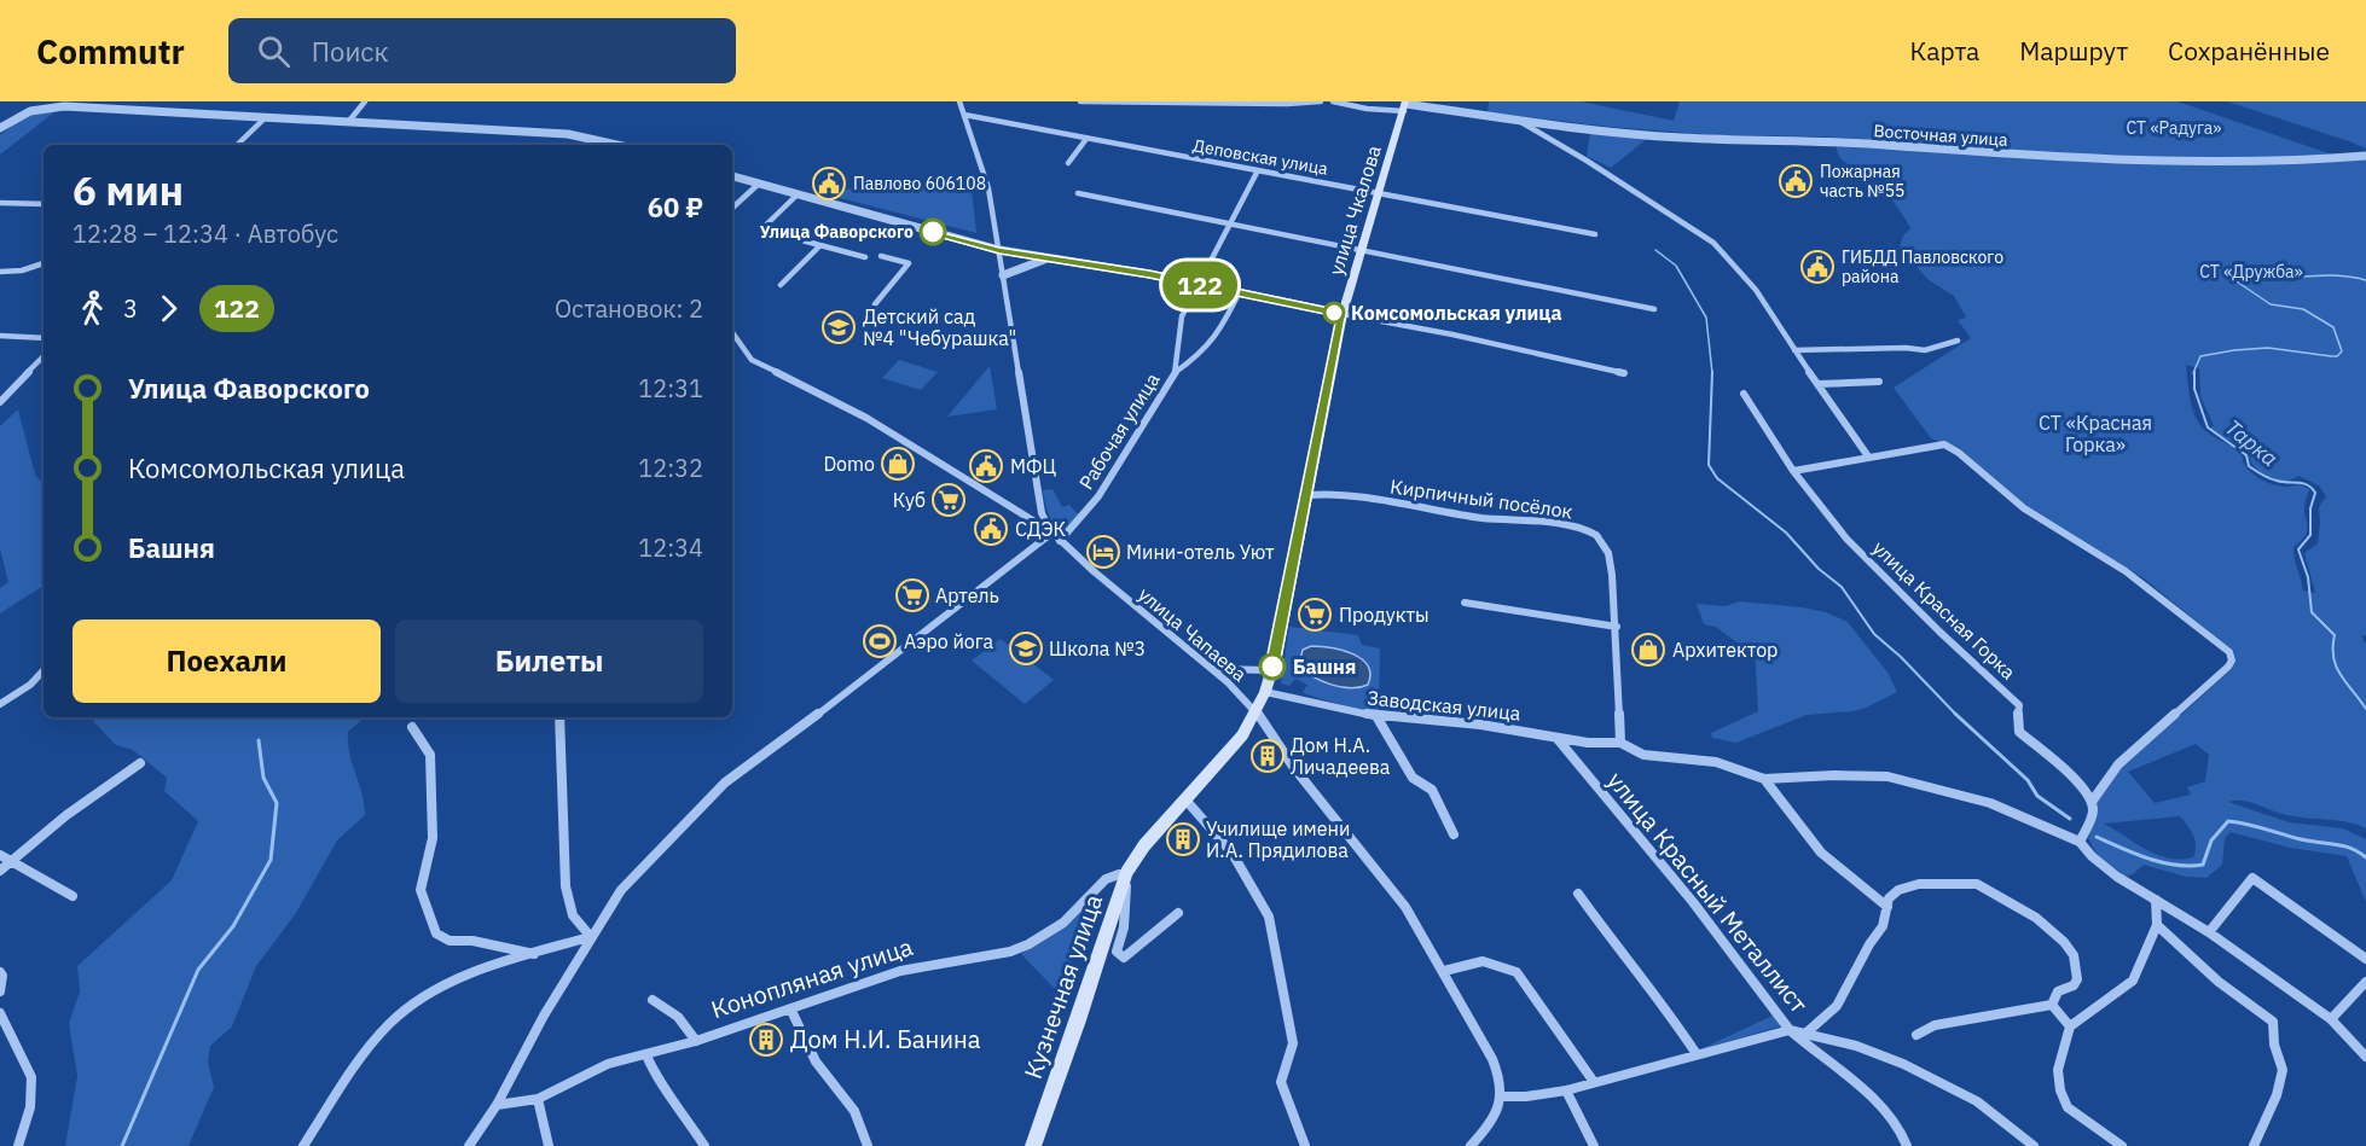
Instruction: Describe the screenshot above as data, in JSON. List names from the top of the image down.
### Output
{
  "streets": {
    "main road": ["улица Чкалова", "Кузнечная улица"],
    "street": [
      "Восточная улица",
      "Деповская улица",
      "Рабочая улица",
      "Кирпичный посёлок",
      "улица Красная Горка",
      "улица Чапаева",
      "Заводская улица",
      "улица Красный Металлист",
      "Конопляная улица"
    ]
  },
  "crossings": [
    ["Восточная улица", "улица Чкалова"],
    ["Деповская улица", "улица Чкалова"],
    ["Деповская улица", "Рабочая улица"],
    ["улица Чкалова", "Кирпичный посёлок"],
    ["улица Чкалова", "улица Чапаева"],
    ["улица Чкалова", "Заводская улица"],
    ["Рабочая улица", "улица Чапаева"],
    ["Кирпичный посёлок", "Заводская улица"],
    ["Заводская улица", "улица Красный Металлист"],
    ["Конопляная улица", "Кузнечная улица"]
  ],
  "water": ["Тарка"],
  "parks": ["СТ «Радуга»", "СТ «Дружба»", "СТ «Красная Горка»"],
  "places": {
    "public building": [
      "Пожарная часть №55",
      "Павлово 606108",
      "ГИБДД Павловского района",
      "МФЦ",
      "СДЭК"
    ],
    "other": ["Улица Фаворского", "Комсомольская улица", "Башня"],
    "school or university": ["Детский сад №4 \"Чебурашка\"", "Школа №3"],
    "shop": ["Domo", "Архитектор"],
    "supermarket": ["Куб", "Артель", "Продукты"],
    "hotel": ["Мини-отель Уют"],
    "sports": ["Аэро йога"],
    "building": ["Дом Н.А. Личадеева", "Училище имени И.А. Прядилова", "Дом Н.И. Банина"]
  },
  "lines": ["bus line 122"],
  "page": {
    "header": "Commutr",
    "search": "Поиск",
    "nav": ["Карта", "Маршрут", "Сохранённые"],
    "on_map": "122",
    "heading": ["6 мин", "12:28 – 12:34 · Автобус", "60 ₽"],
    "legs": ["3", "122", "Остановок: 2"],
    "list": [
      {
        "name": "Улица Фаворского",
        "value": "12:31"
      },
      {
        "name": "Комсомольская улица",
        "value": "12:32"
      },
      {
        "name": "Башня",
        "value": "12:34"
      }
    ],
    "buttons": ["Поехали", "Билеты"]
  }
}
